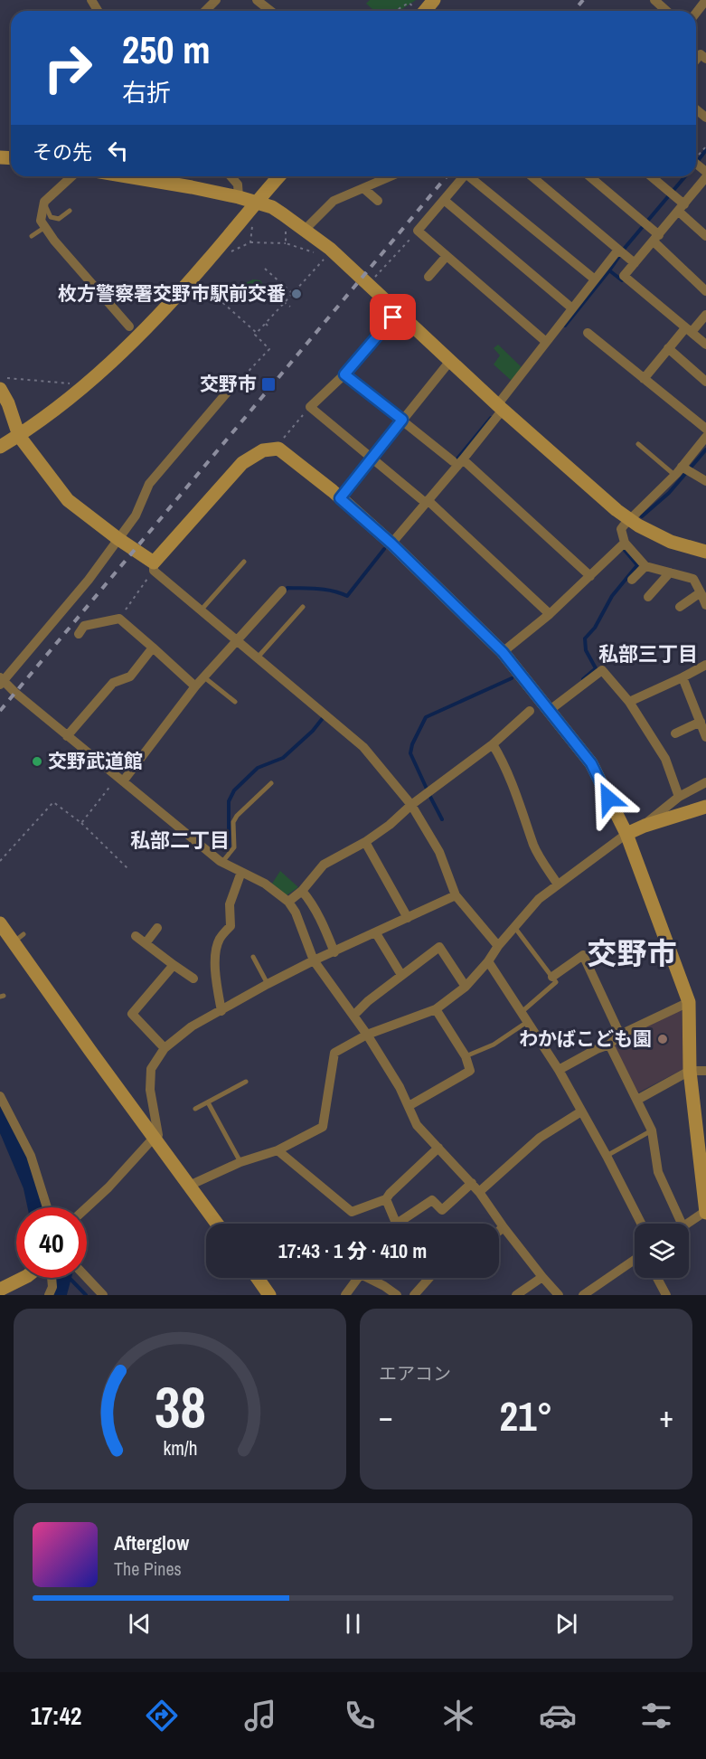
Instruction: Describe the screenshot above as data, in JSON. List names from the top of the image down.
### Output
{
  "districts": ["私部三丁目", "私部二丁目", "交野市"],
  "places": {
    "other": ["枚方警察署交野市駅前交番", "交野武道館", "わかばこども園"],
    "transit": ["交野市"]
  },
  "page": {
    "turn": ["250 m", "右折"],
    "then": "その先",
    "limit": "40",
    "trip": "17:43 · 1 分 · 410 m",
    "tile": "エアコン",
    "heat": ["−", "21°", "+"],
    "song": ["Afterglow", "The Pines"],
    "tabs": "17:42",
    "gauge": ["38", "km/h"]
  }
}
